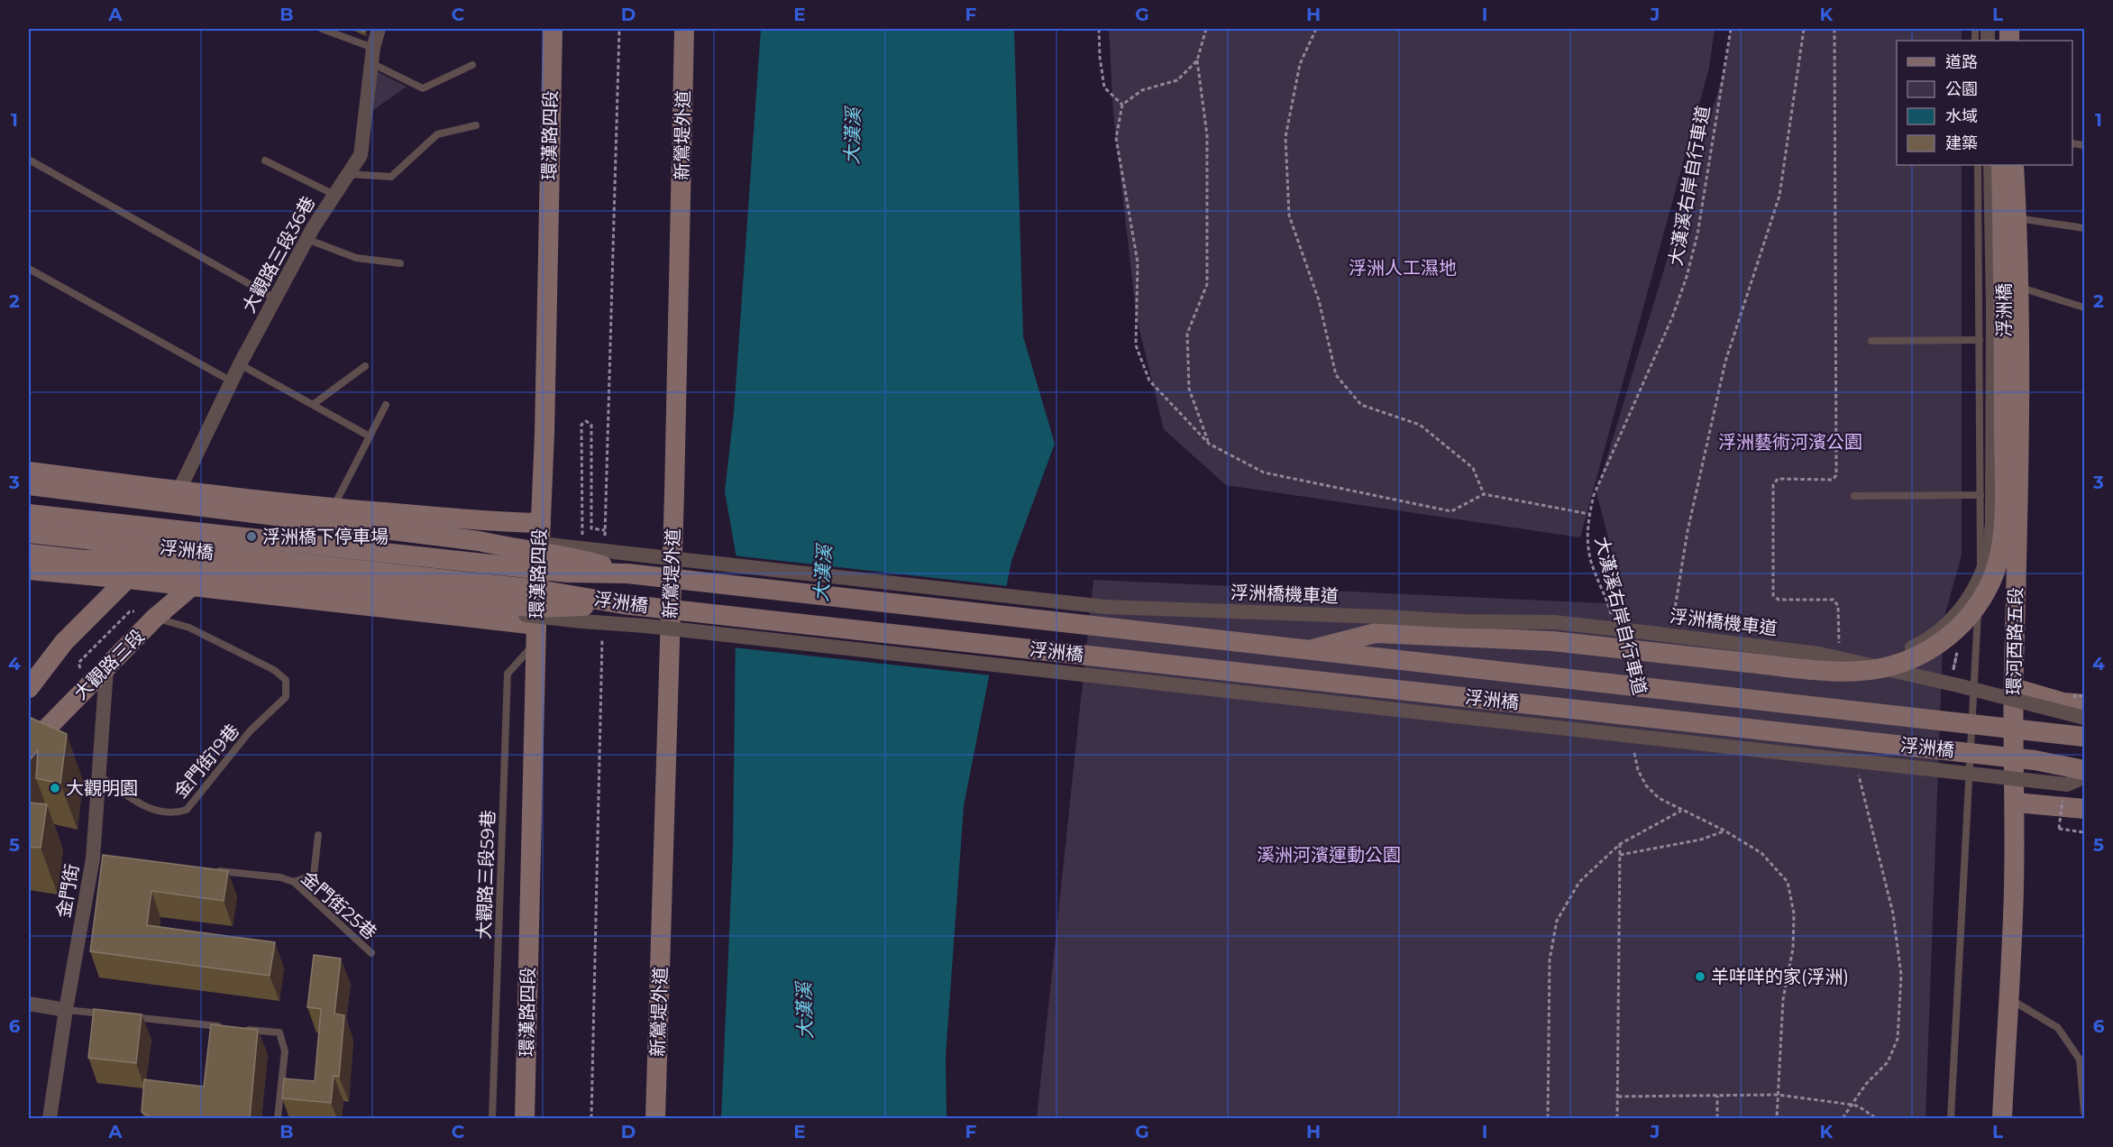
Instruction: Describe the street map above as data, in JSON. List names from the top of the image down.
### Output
{
  "streets": {
    "main road": [
      "環漢路四段",
      "新鶯堤外道",
      "浮洲橋",
      "環河西路五段",
      "大觀路三段"
    ],
    "street": ["大觀路三段36巷", "浮洲橋機車道", "金門街"],
    "lane": ["金門街19巷", "大觀路三段59巷", "金門街25巷"],
    "path": ["大漢溪右岸自行車道"]
  },
  "crossings": [
    ["環漢路四段", "大觀路三段59巷"],
    ["大觀路三段", "金門街19巷"],
    ["大觀路三段", "金門街"],
    ["金門街19巷", "金門街"]
  ],
  "water": ["大漢溪"],
  "parks": ["浮洲人工濕地", "浮洲藝術河濱公園", "溪洲河濱運動公園"],
  "places": ["浮洲橋下停車場", "大觀明園", "羊咩咩的家(浮洲)"],
  "legend": [
    "道路",
    "公園",
    "水域",
    "建築"
  ],
  "grid": {
    "columns": [
      "A",
      "B",
      "C",
      "D",
      "E",
      "F",
      "G",
      "H",
      "I",
      "J",
      "K",
      "L"
    ],
    "rows": [
      "1",
      "2",
      "3",
      "4",
      "5",
      "6"
    ]
  }
}
